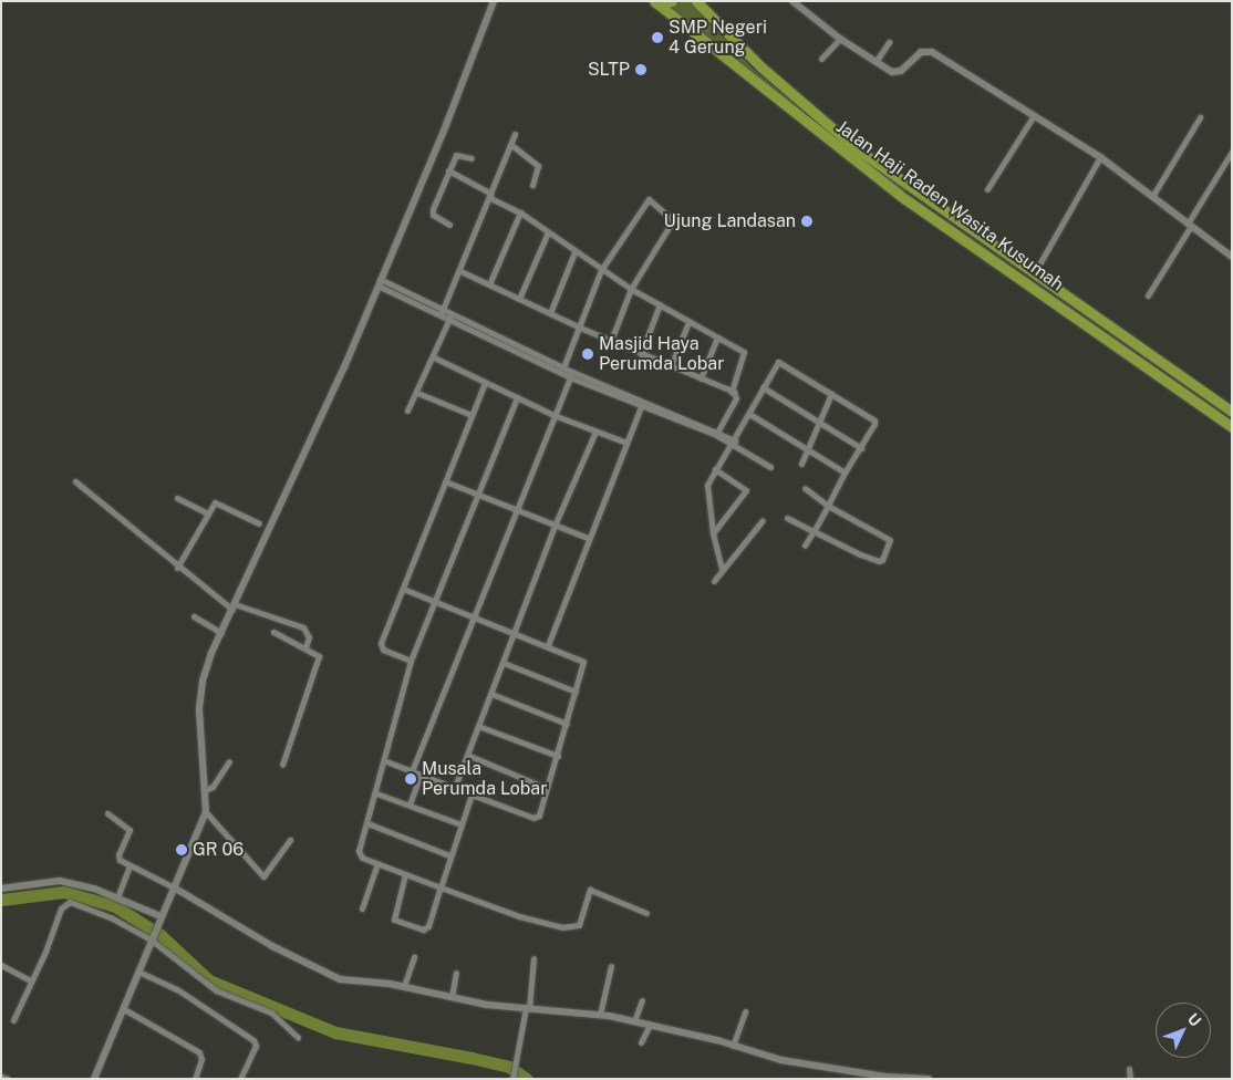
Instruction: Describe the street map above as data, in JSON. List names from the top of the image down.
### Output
{
  "streets": {
    "highway": ["Jalan Haji Raden Wasita Kusumah"]
  },
  "places": [
    "SMP Negeri 4 Gerung",
    "SLTP",
    "Ujung Landasan",
    "Masjid Haya Perumda Lobar",
    "Musala Perumda Lobar",
    "GR 06"
  ],
  "north": "top right"
}
